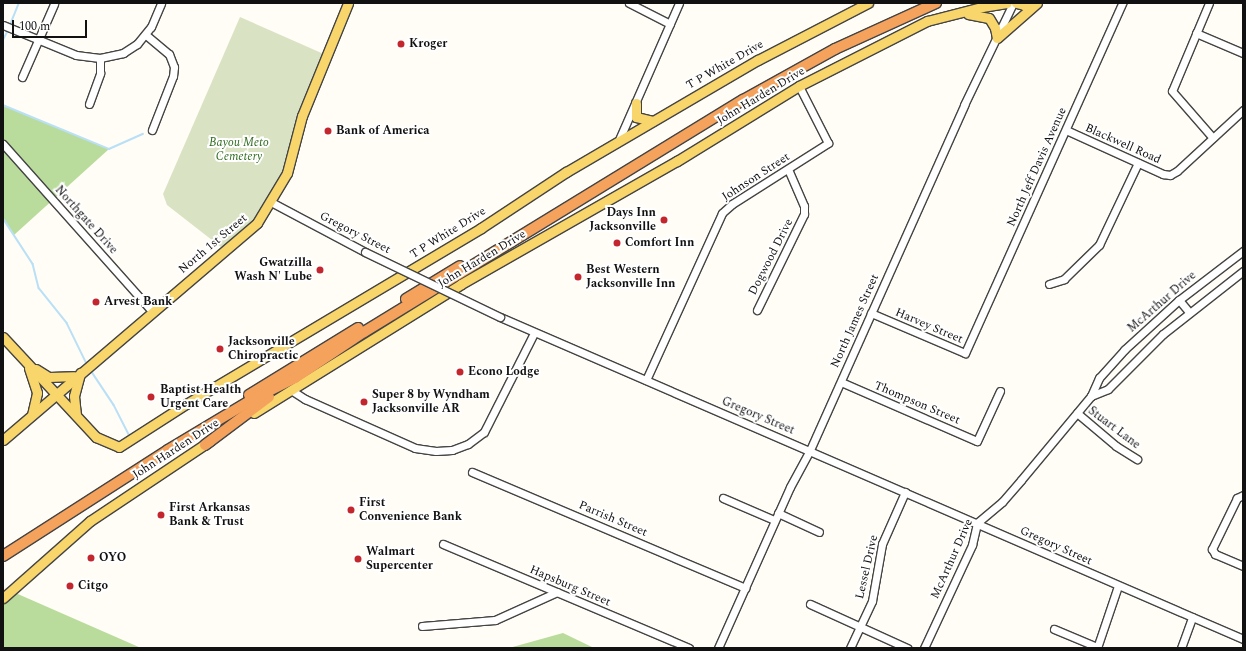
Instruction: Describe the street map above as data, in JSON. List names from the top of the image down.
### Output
{
  "streets": {
    "main road": ["T P White Drive", "John Harden Drive", "North 1st Street"],
    "street": [
      "Blackwell Road",
      "North Jeff Davis Avenue",
      "Johnson Street",
      "Northgate Drive",
      "Gregory Street",
      "Dogwood Drive",
      "McArthur Drive",
      "North James Street",
      "Harvey Street",
      "Thompson Street",
      "Stuart Lane",
      "Parrish Street",
      "Lessel Drive",
      "Hapsburg Street"
    ]
  },
  "crossings": [
    ["T P White Drive", "North 1st Street"],
    ["John Harden Drive", "Johnson Street"],
    ["Blackwell Road", "North Jeff Davis Avenue"],
    ["North Jeff Davis Avenue", "Harvey Street"],
    ["Johnson Street", "Gregory Street"],
    ["Johnson Street", "Dogwood Drive"],
    ["Northgate Drive", "North 1st Street"],
    ["Gregory Street", "North 1st Street"],
    ["Gregory Street", "McArthur Drive"],
    ["Gregory Street", "North James Street"],
    ["Gregory Street", "Lessel Drive"],
    ["McArthur Drive", "Stuart Lane"],
    ["North James Street", "Harvey Street"],
    ["North James Street", "Thompson Street"],
    ["North James Street", "Parrish Street"]
  ],
  "parks": ["Bayou Meto Cemetery"],
  "places": [
    "Kroger",
    "Bank of America",
    "Days Inn Jacksonville",
    "Comfort Inn",
    "Gwatzilla Wash N' Lube",
    "Best Western Jacksonville Inn",
    "Arvest Bank",
    "Jacksonville Chiropractic",
    "Econo Lodge",
    "Baptist Health Urgent Care",
    "Super 8 by Wyndham Jacksonville AR",
    "First Convenience Bank",
    "First Arkansas Bank & Trust",
    "OYO",
    "Walmart Supercenter",
    "Citgo"
  ],
  "scale_bar": "100 m"
}
